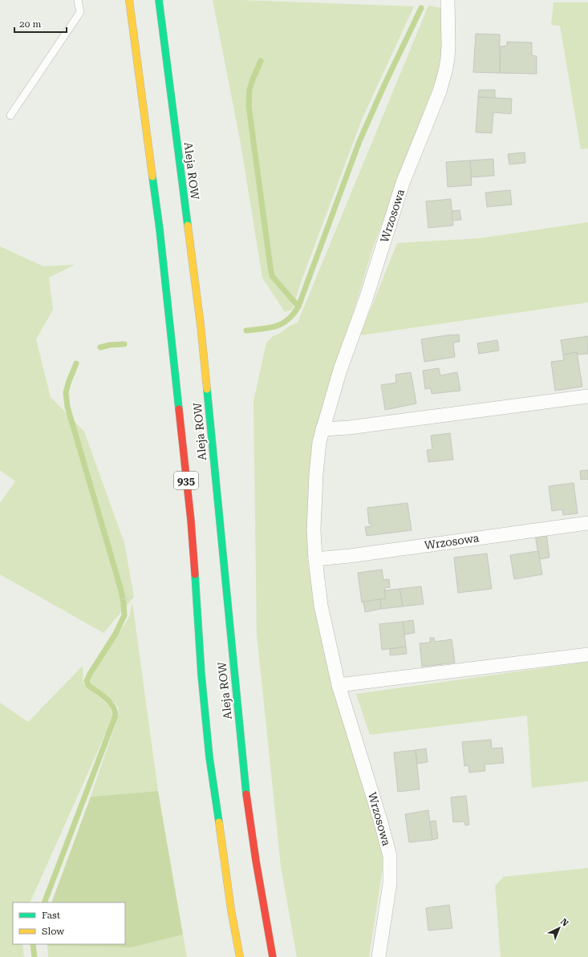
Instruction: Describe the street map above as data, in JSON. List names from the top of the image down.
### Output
{
  "streets": {
    "main road": ["Aleja ROW", "935"],
    "street": ["Wrzosowa"]
  },
  "legend": ["Fast", "Slow"],
  "scale_bar": "20 m",
  "north": "top right"
}
